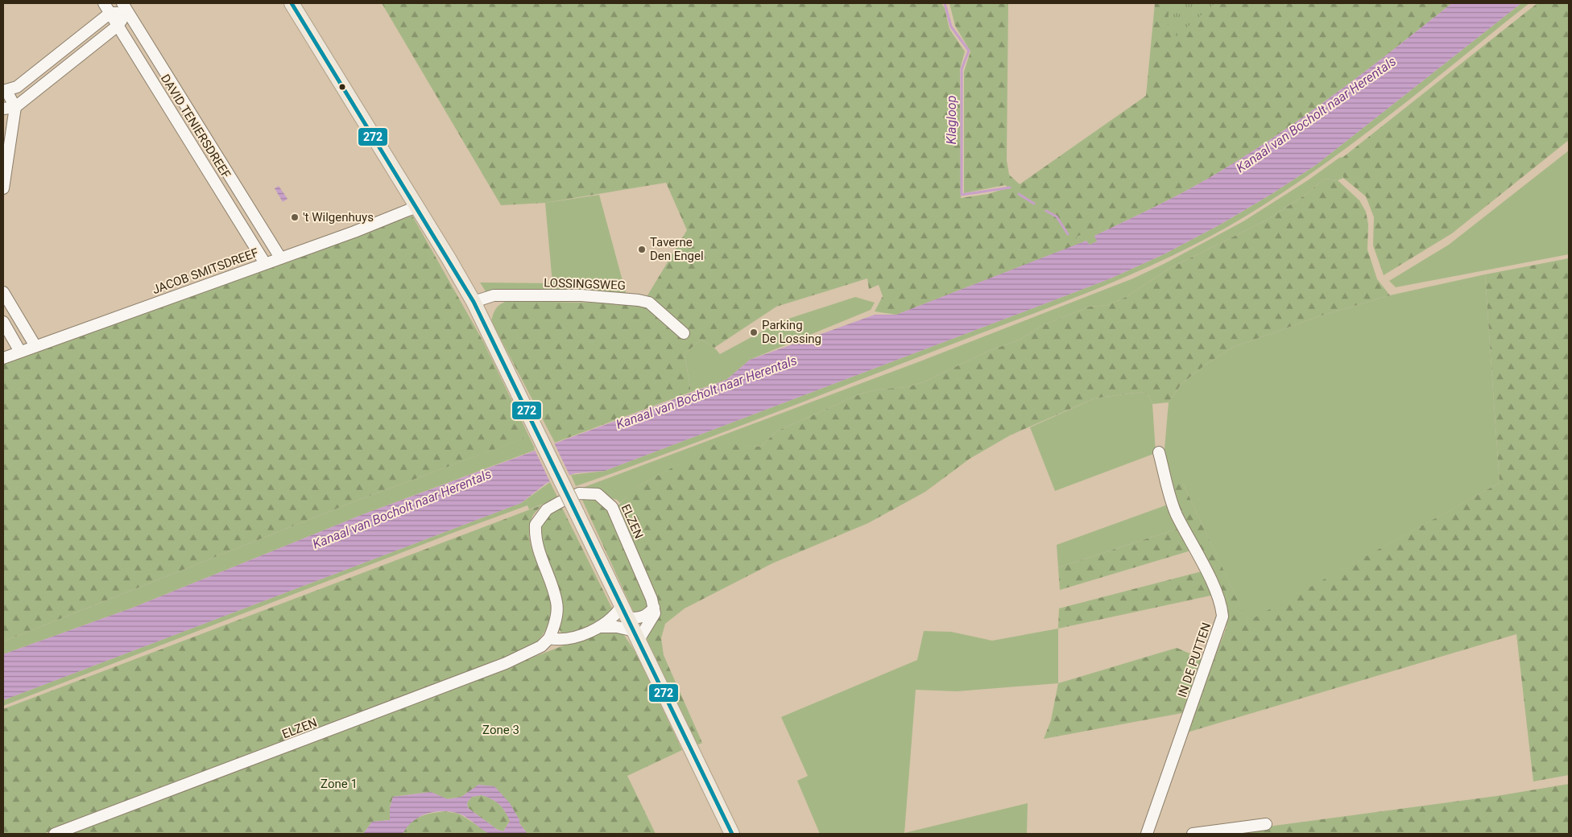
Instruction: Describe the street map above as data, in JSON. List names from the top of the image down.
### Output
{
  "streets": {
    "street": [
      "DAVID TENIERSDREEF",
      "JACOB SMITSDREEF",
      "LOSSINGSWEG",
      "ELZEN",
      "IN DE PUTTEN"
    ]
  },
  "crossings": [
    ["DAVID TENIERSDREEF", "JACOB SMITSDREEF"]
  ],
  "water": ["Kanaal van Bocholt naar Herentals", "Klagloop"],
  "parks": ["Zone 3", "Zone 1"],
  "places": ["'t Wilgenhuys", "Taverne Den Engel", "Parking De Lossing"],
  "lines": ["transit line 272"]
}
